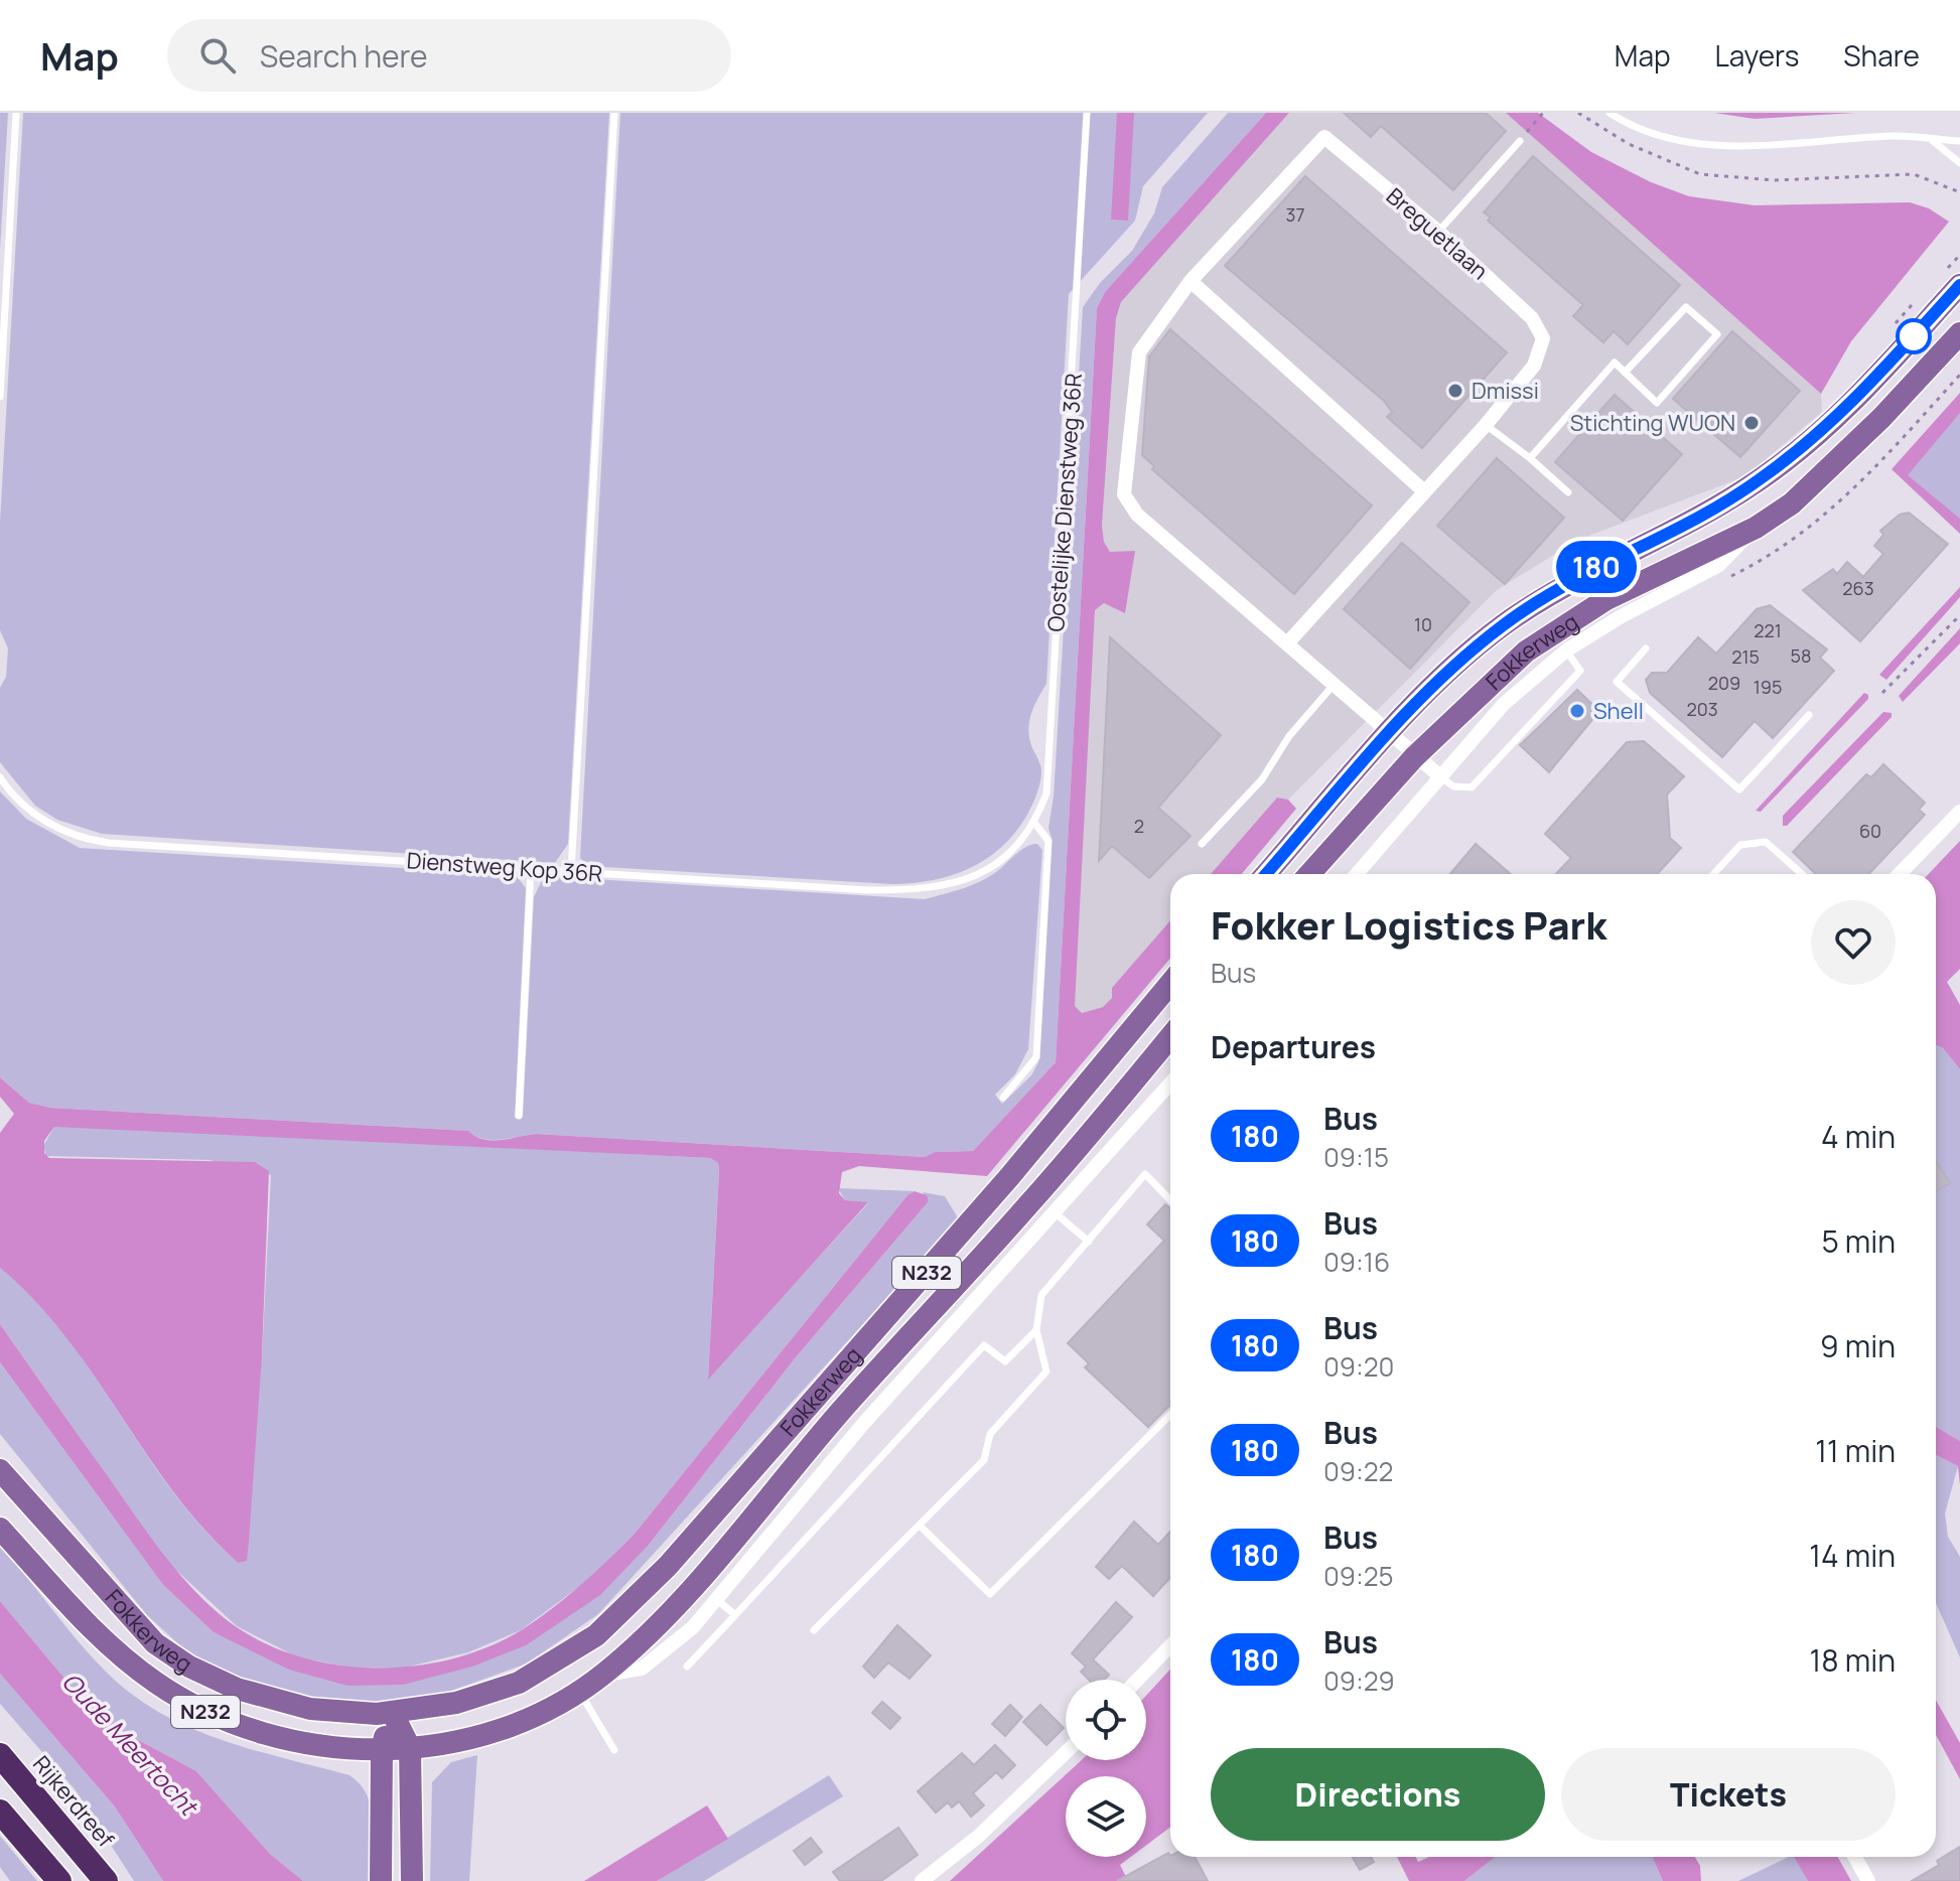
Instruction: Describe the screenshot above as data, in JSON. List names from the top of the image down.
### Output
{
  "streets": {
    "highway": ["Rijkerdreef"],
    "main road": ["Fokkerweg", "N232"],
    "street": ["Breguetlaan"],
    "lane": ["Oostelijke Dienstweg 36R", "Dienstweg Kop 36R"]
  },
  "crossings": [
    ["Breguetlaan", "Fokkerweg"],
    ["Oostelijke Dienstweg 36R", "Dienstweg Kop 36R"]
  ],
  "water": ["Oude Meertocht"],
  "places": ["Dmissi", "Stichting WUON", "Shell"],
  "lines": ["bus line 180"],
  "house_numbers": [
    "37",
    "263",
    "10",
    "221",
    "58",
    "215",
    "209",
    "195",
    "203",
    "2",
    "60"
  ],
  "page": {
    "header": "Map",
    "search": "Search here",
    "nav": ["Map", "Layers", "Share"],
    "on_map": "180",
    "heading": [
      ["Fokker Logistics Park", "Bus"],
      "Departures"
    ],
    "list": [
      {
        "mark": "180",
        "name": "Bus",
        "note": "09:15",
        "value": "4 min"
      },
      {
        "mark": "180",
        "name": "Bus",
        "note": "09:16",
        "value": "5 min"
      },
      {
        "mark": "180",
        "name": "Bus",
        "note": "09:20",
        "value": "9 min"
      },
      {
        "mark": "180",
        "name": "Bus",
        "note": "09:22",
        "value": "11 min"
      },
      {
        "mark": "180",
        "name": "Bus",
        "note": "09:25",
        "value": "14 min"
      },
      {
        "mark": "180",
        "name": "Bus",
        "note": "09:29",
        "value": "18 min"
      }
    ],
    "buttons": ["Directions", "Tickets"]
  }
}
